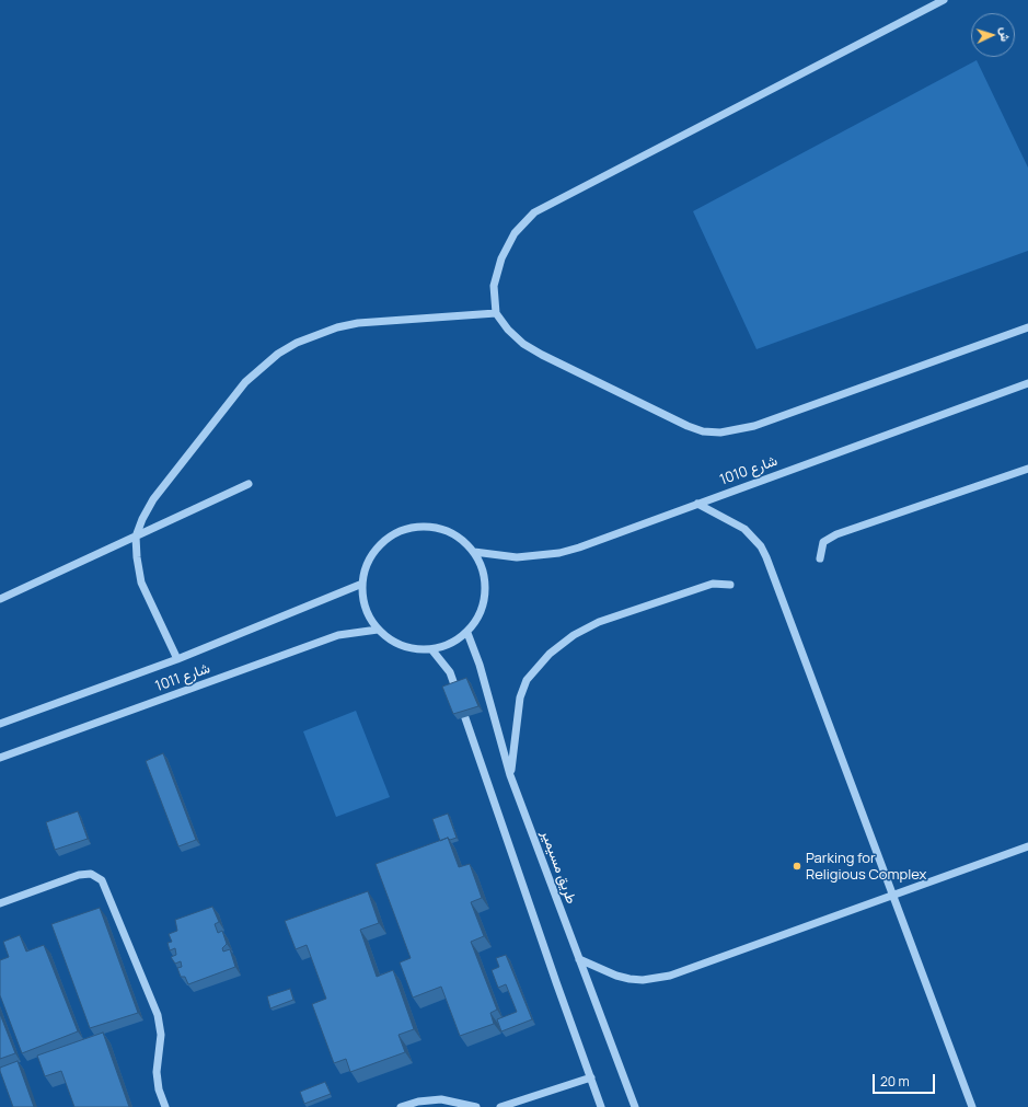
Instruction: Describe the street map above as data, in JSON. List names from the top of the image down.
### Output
{
  "streets": {
    "street": ["شارع 1010", "شارع 1011", "طريق مسيمير"]
  },
  "crossings": [
    ["شارع 1010", "شارع 1011"],
    ["شارع 1010", "طريق مسيمير"],
    ["شارع 1011", "طريق مسيمير"]
  ],
  "places": ["Parking for Religious Complex"],
  "scale_bar": "20 m",
  "north": "right"
}
